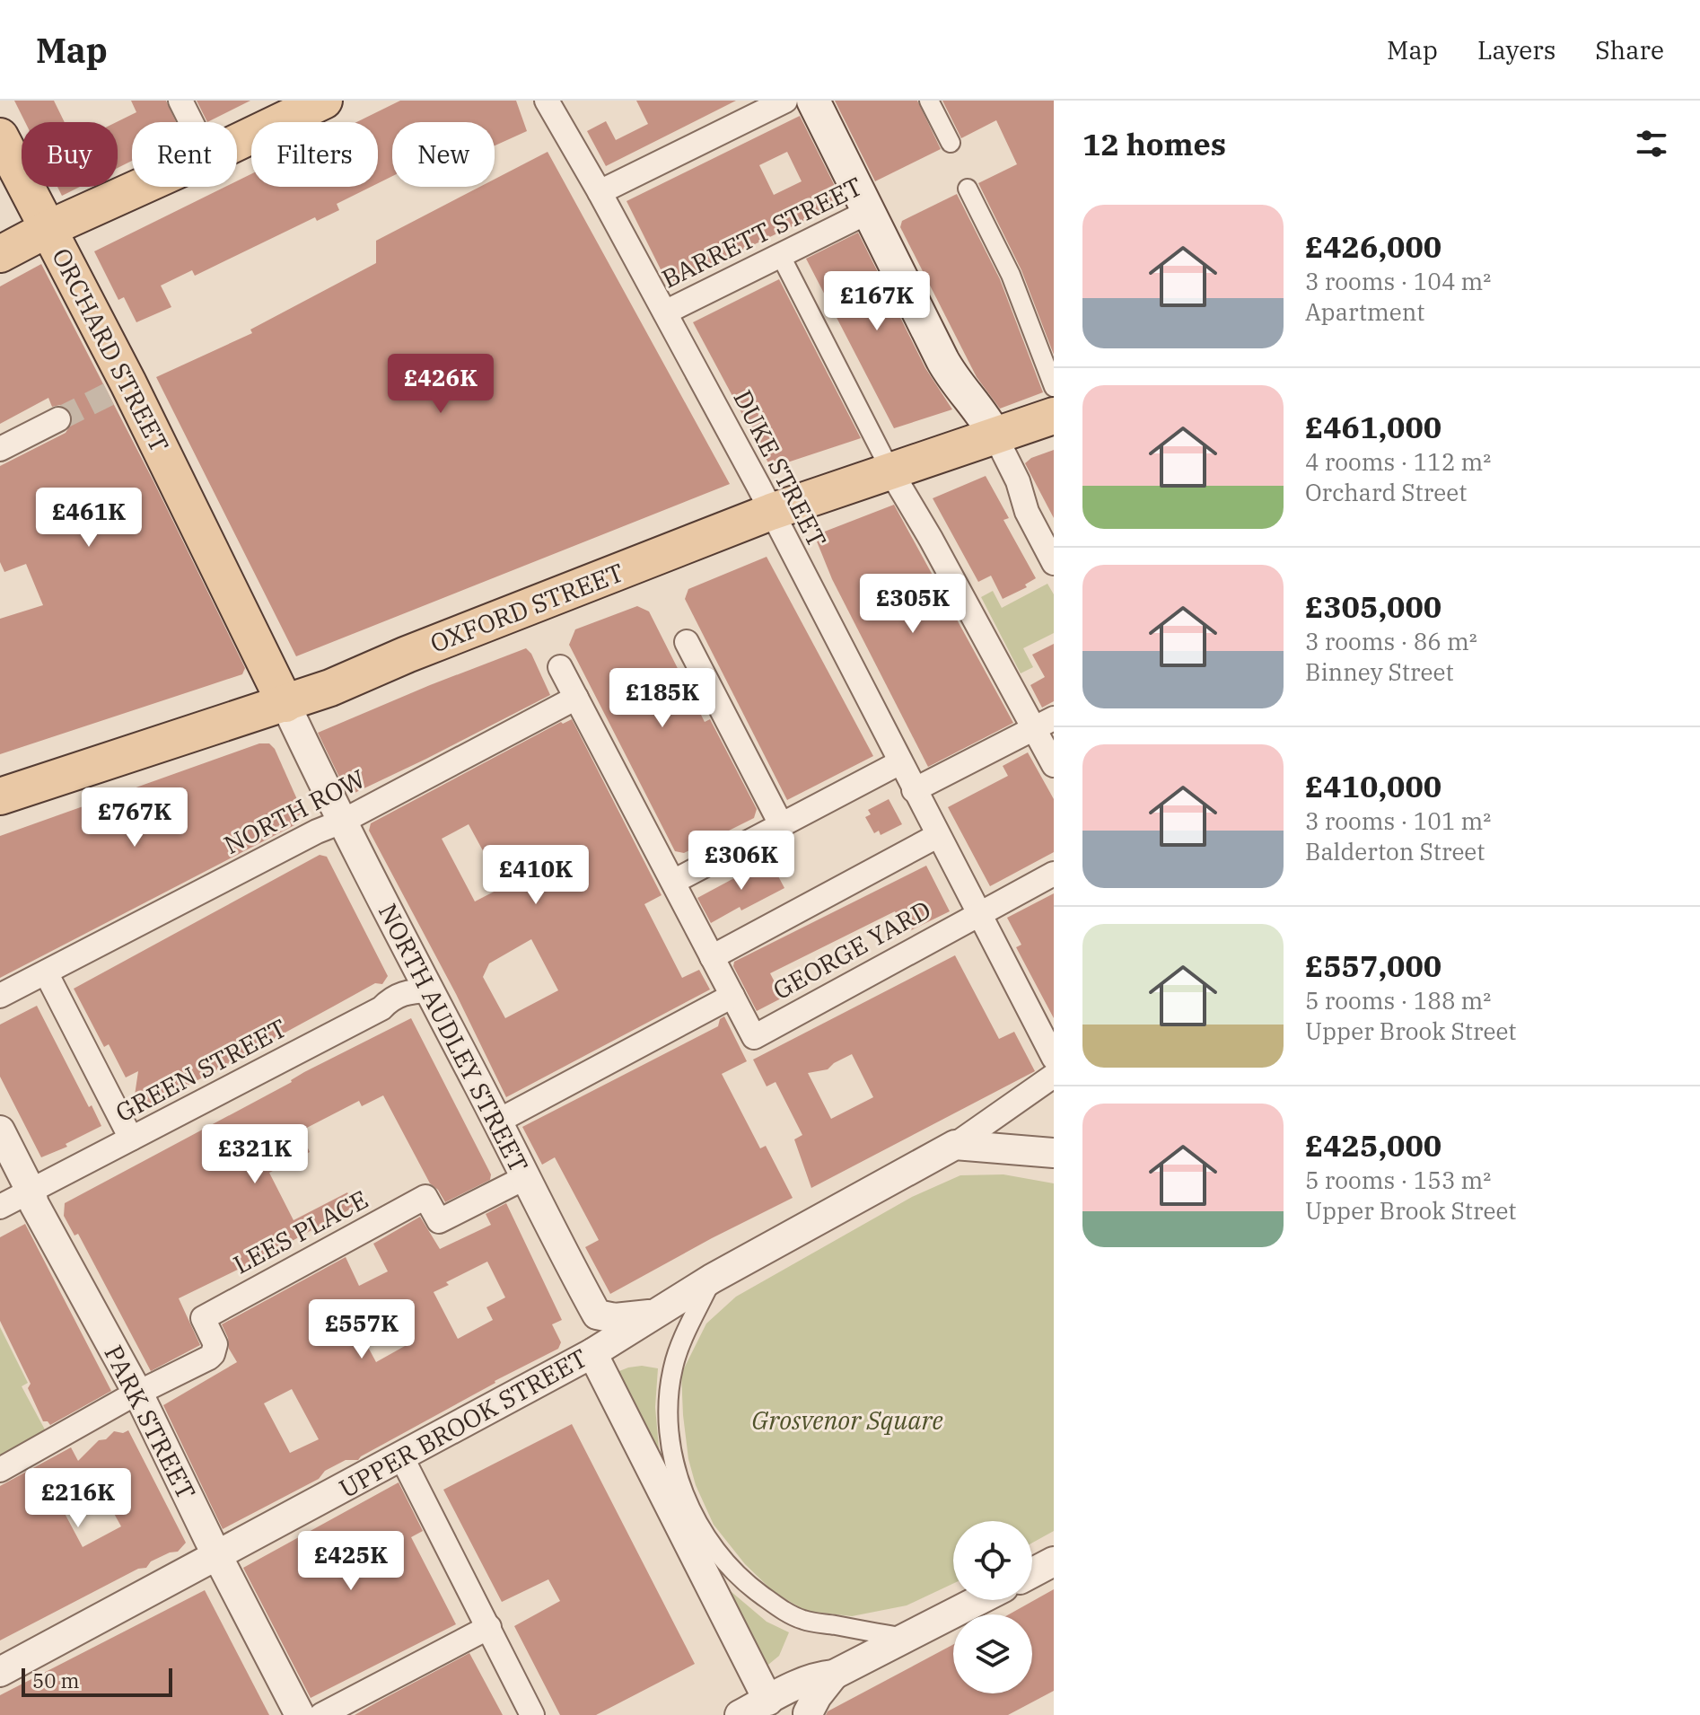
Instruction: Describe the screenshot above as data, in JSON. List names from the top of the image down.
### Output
{
  "streets": {
    "main road": ["ORCHARD STREET", "OXFORD STREET"],
    "street": [
      "BARRETT STREET",
      "DUKE STREET",
      "NORTH ROW",
      "GEORGE YARD",
      "NORTH AUDLEY STREET",
      "GREEN STREET",
      "LEES PLACE",
      "PARK STREET",
      "UPPER BROOK STREET"
    ]
  },
  "crossings": [
    ["BARRETT STREET", "DUKE STREET"],
    ["ORCHARD STREET", "OXFORD STREET"],
    ["ORCHARD STREET", "NORTH AUDLEY STREET"],
    ["DUKE STREET", "OXFORD STREET"],
    ["DUKE STREET", "GEORGE YARD"],
    ["OXFORD STREET", "NORTH AUDLEY STREET"],
    ["NORTH ROW", "NORTH AUDLEY STREET"],
    ["NORTH AUDLEY STREET", "GREEN STREET"],
    ["NORTH AUDLEY STREET", "LEES PLACE"],
    ["NORTH AUDLEY STREET", "UPPER BROOK STREET"],
    ["GREEN STREET", "PARK STREET"],
    ["LEES PLACE", "PARK STREET"],
    ["PARK STREET", "UPPER BROOK STREET"]
  ],
  "parks": ["Grosvenor Square"],
  "scale_bar": "50 m",
  "page": {
    "header": "Map",
    "nav": ["Map", "Layers", "Share"],
    "heading": "12 homes",
    "chip": [
      "Buy",
      "Rent",
      "Filters",
      "New"
    ],
    "list": [
      {
        "name": "£426,000",
        "note": "3 rooms · 104 m² · Apartment"
      },
      {
        "name": "£461,000",
        "note": "4 rooms · 112 m² · Orchard Street"
      },
      {
        "name": "£305,000",
        "note": "3 rooms · 86 m² · Binney Street"
      },
      {
        "name": "£410,000",
        "note": "3 rooms · 101 m² · Balderton Street"
      },
      {
        "name": "£557,000",
        "note": "5 rooms · 188 m² · Upper Brook Street"
      },
      {
        "name": "£425,000",
        "note": "5 rooms · 153 m² · Upper Brook Street"
      }
    ],
    "price": [
      "£167K",
      "£426K",
      "£461K",
      "£305K",
      "£185K",
      "£767K",
      "£306K",
      "£410K",
      "£321K",
      "£557K",
      "£216K",
      "£425K"
    ],
    "scale": "50 m"
  }
}
